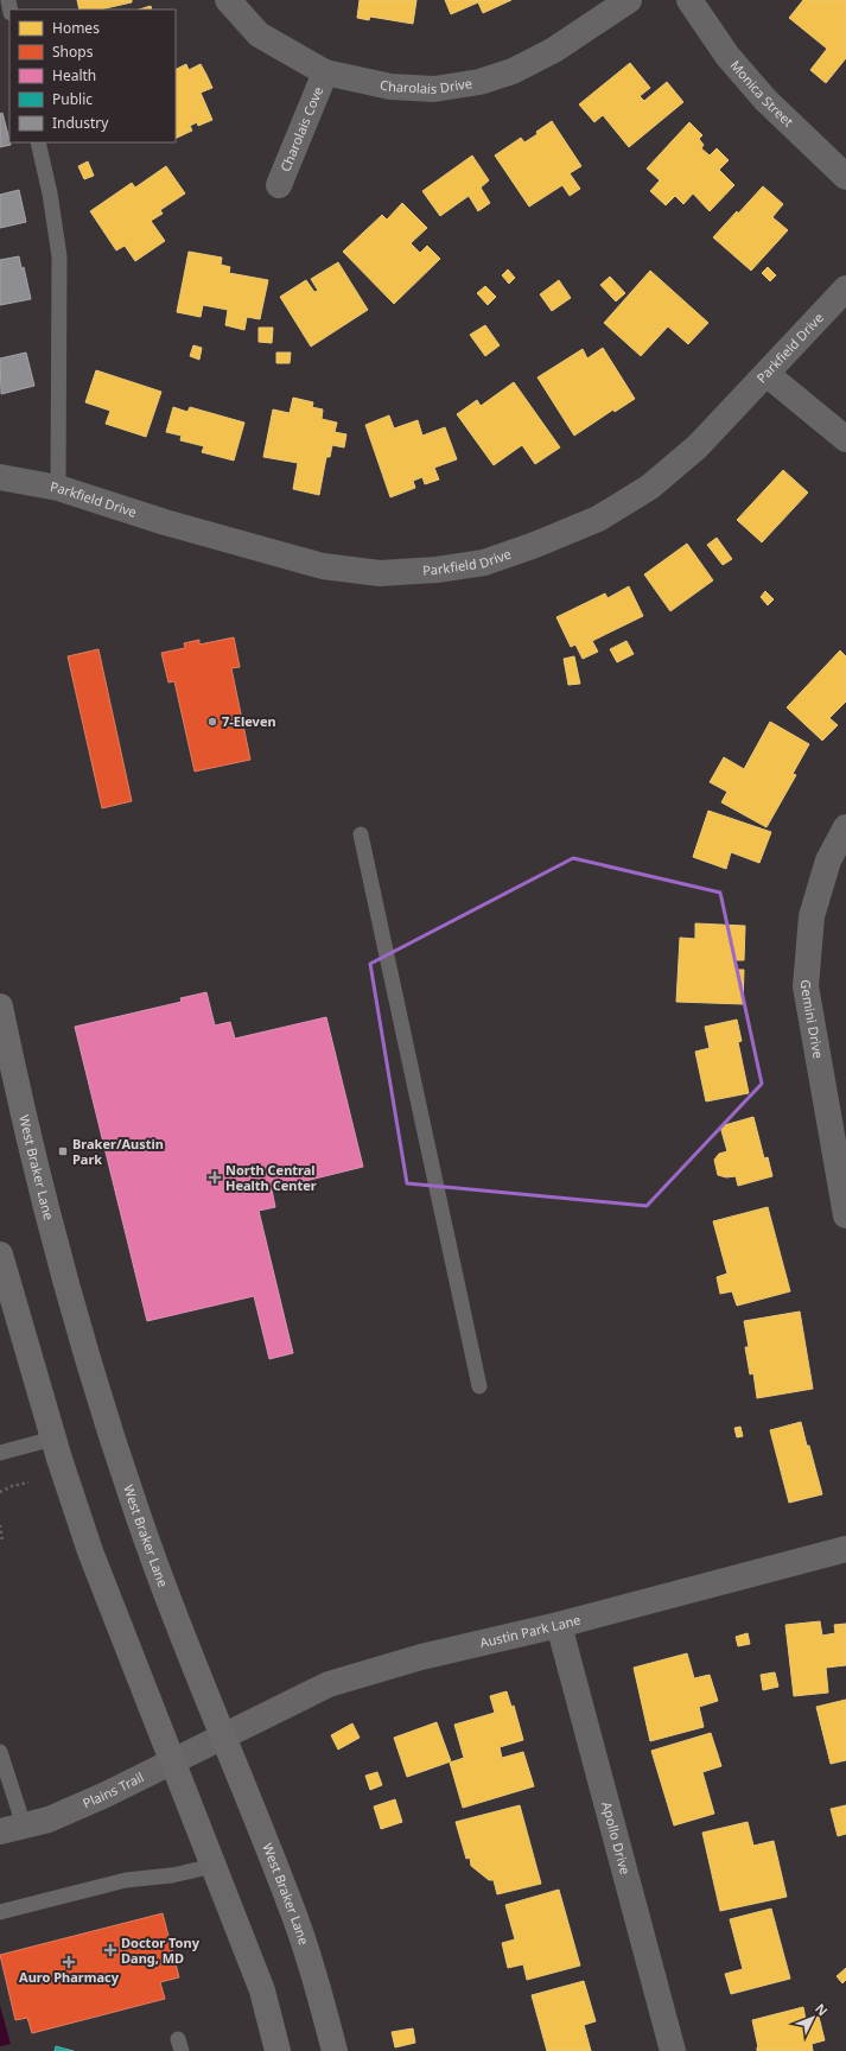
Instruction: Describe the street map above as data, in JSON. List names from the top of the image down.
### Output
{
  "streets": {
    "main road": ["West Braker Lane"],
    "street": [
      "Charolais Drive",
      "Monica Street",
      "Charolais Cove",
      "Parkfield Drive",
      "Gemini Drive",
      "Austin Park Lane",
      "Plains Trail",
      "Apollo Drive"
    ]
  },
  "crossings": [
    ["Charolais Drive", "Charolais Cove"],
    ["West Braker Lane", "Austin Park Lane"],
    ["West Braker Lane", "Plains Trail"],
    ["Austin Park Lane", "Plains Trail"],
    ["Austin Park Lane", "Apollo Drive"]
  ],
  "places": {
    "other": ["7-Eleven"],
    "transit": ["Braker/Austin Park"],
    "health": ["North Central Health Center", "Doctor Tony Dang, MD", "Auro Pharmacy"]
  },
  "legend": [
    "Homes",
    "Shops",
    "Health",
    "Public",
    "Industry"
  ],
  "north": "top right"
}
